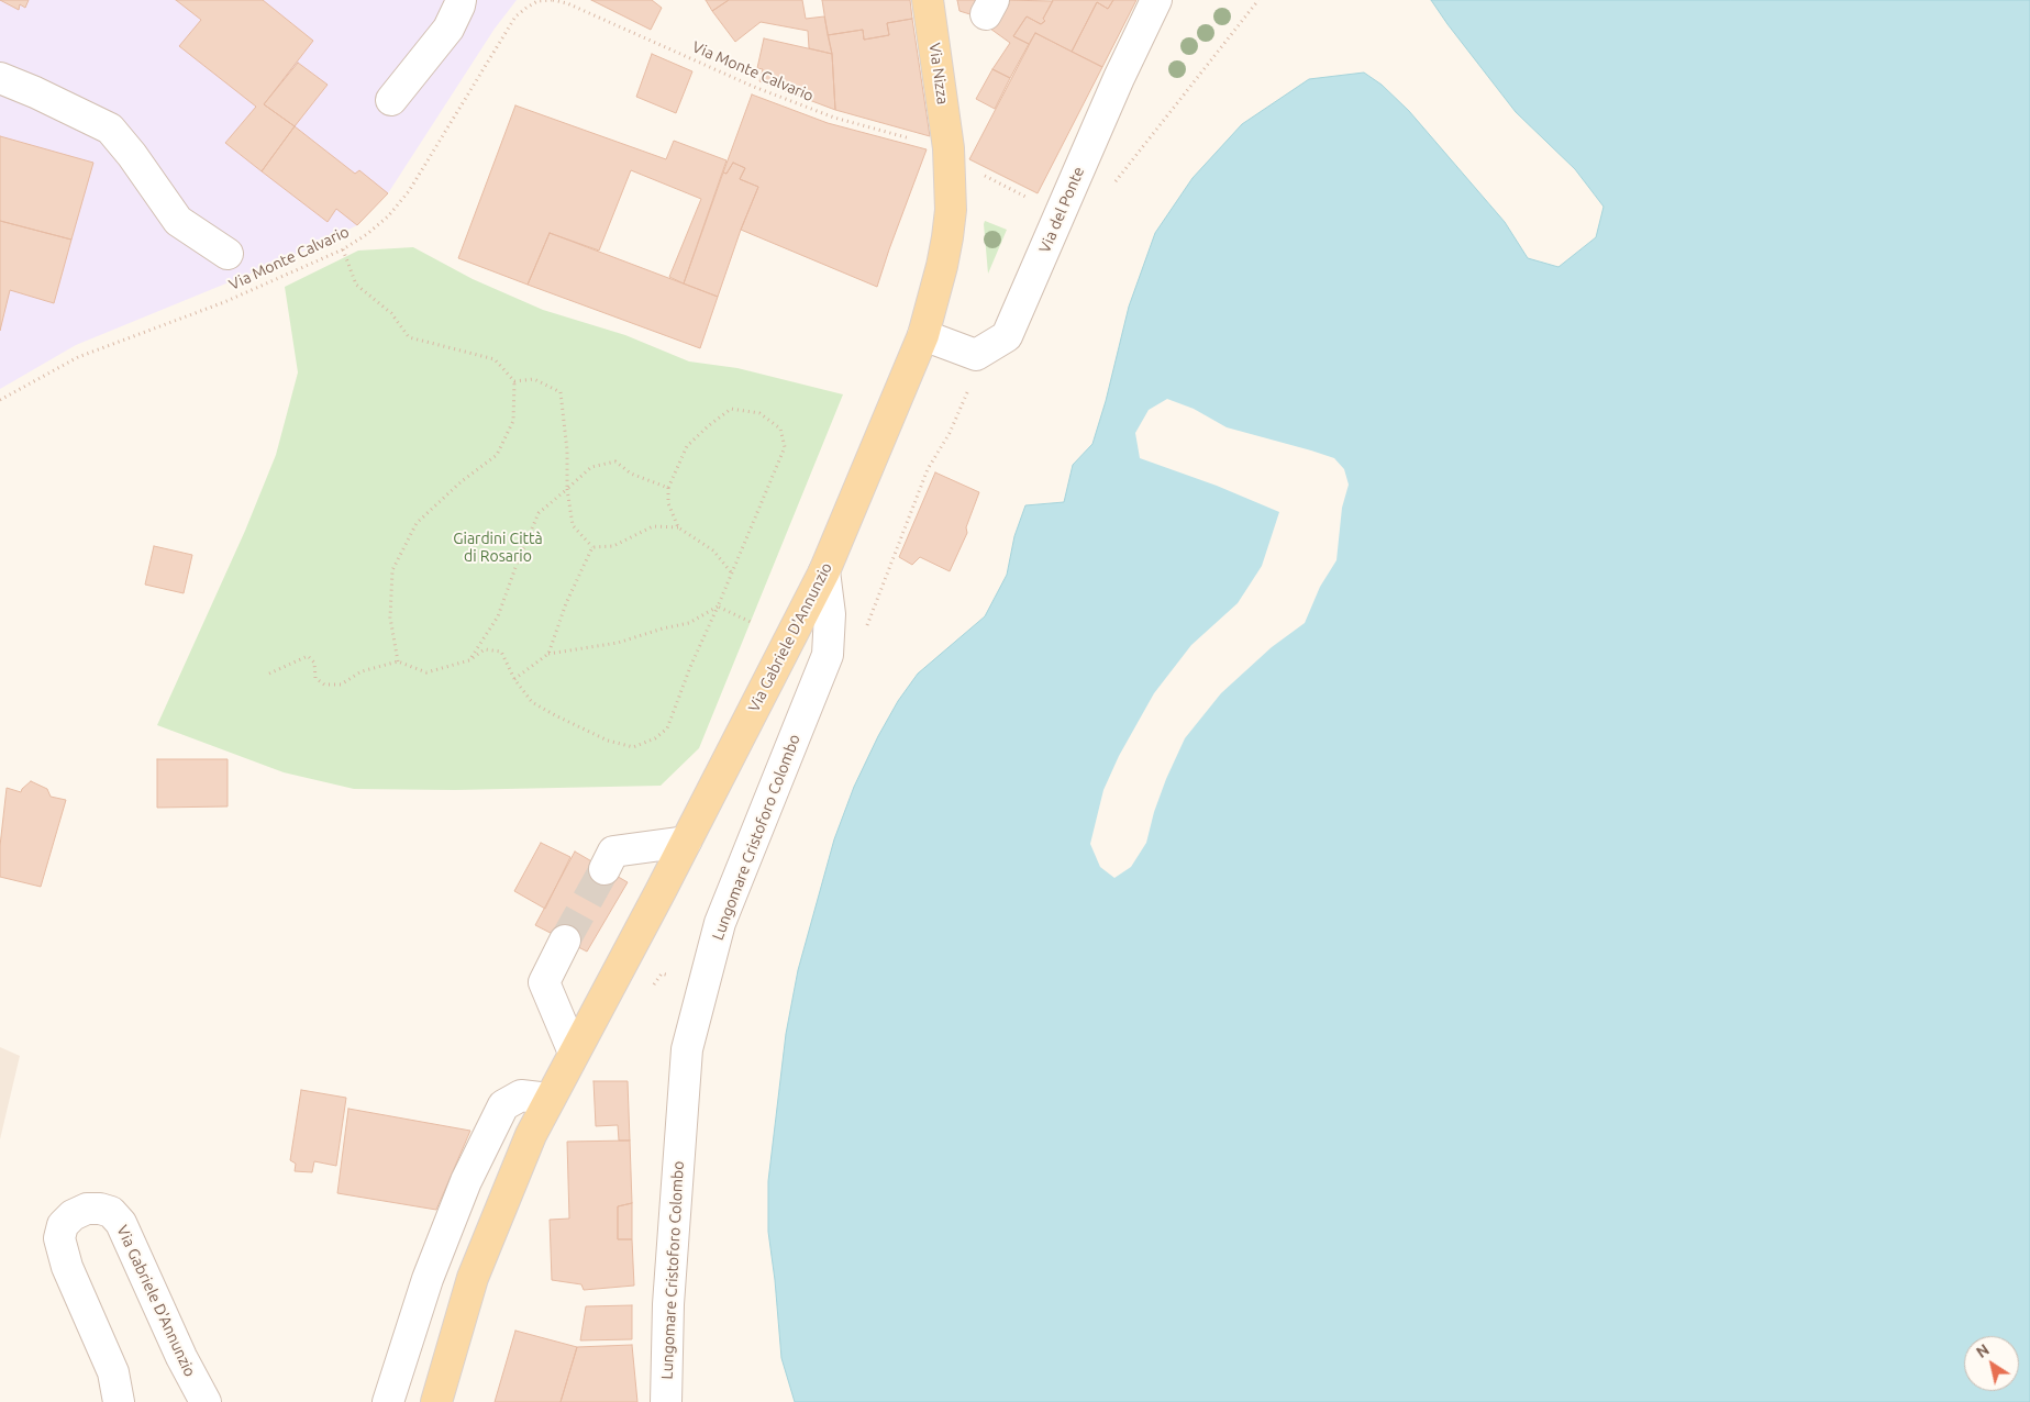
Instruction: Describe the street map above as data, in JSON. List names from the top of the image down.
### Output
{
  "streets": {
    "main road": ["Via Nizza", "Via Gabriele D'Annunzio"],
    "street": ["Via del Ponte", "Lungomare Cristoforo Colombo"],
    "path": ["Via Monte Calvario"]
  },
  "crossings": [
    ["Via Monte Calvario", "Via Nizza"],
    ["Via Monte Calvario", "Via Gabriele D'Annunzio"],
    ["Via Nizza", "Via Gabriele D'Annunzio"],
    ["Via del Ponte", "Via Gabriele D'Annunzio"],
    ["Via Gabriele D'Annunzio", "Lungomare Cristoforo Colombo"]
  ],
  "parks": ["Giardini Città di Rosario"],
  "north": "top left"
}
